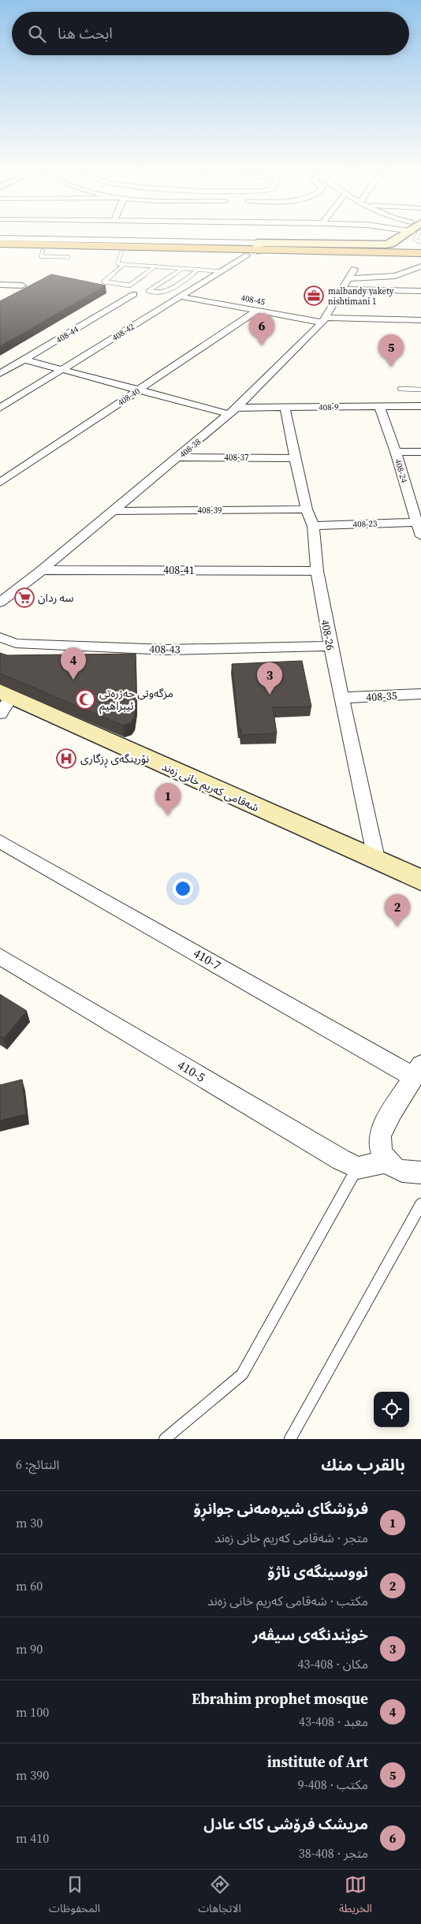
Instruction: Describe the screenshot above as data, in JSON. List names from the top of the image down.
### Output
{
  "streets": {
    "street": [
      "408-45",
      "408-42",
      "408-44",
      "408-40",
      "408-9",
      "408-38",
      "408-37",
      "408-24",
      "408-39",
      "408-23",
      "408-41",
      "408-26",
      "408-43",
      "408-35",
      "شەقامی کەریم خانی زەند",
      "410-7",
      "410-5"
    ]
  },
  "crossings": [
    ["408-45", "408-42"],
    ["408-45", "408-40"],
    ["408-45", "408-38"],
    ["408-42", "408-9"],
    ["408-44", "408-9"],
    ["408-40", "408-9"],
    ["408-9", "408-38"],
    ["408-9", "408-24"],
    ["408-9", "408-26"],
    ["408-38", "408-37"],
    ["408-38", "408-39"],
    ["408-38", "408-41"],
    ["408-37", "408-26"],
    ["408-24", "408-23"],
    ["408-39", "408-26"],
    ["408-23", "408-26"],
    ["408-41", "408-26"],
    ["408-26", "408-43"],
    ["408-26", "408-35"],
    ["408-26", "شەقامی کەریم خانی زەند"]
  ],
  "places": {
    "office": ["malbandy yakety nishtimani 1"],
    "supermarket": ["سه ردان"],
    "mosque": ["مزگەوتی حەزرەتی ئیبراهیم"],
    "hospital": ["نۆرینگەی ڕزگاری"]
  },
  "page": {
    "search": "ابحث هنا",
    "pins": [
      "6",
      "5",
      "4",
      "3",
      "1",
      "2"
    ],
    "heading": ["بالقرب منك", "النتائج: 6"],
    "list": [
      {
        "mark": "1",
        "name": "فرۆشگای شیرەمەنی جوانڕۆ",
        "note": "متجر · شەقامی کەریم خانی زەند",
        "value": "30 m"
      },
      {
        "mark": "2",
        "name": "نووسینگەی ناژۆ",
        "note": "مكتب · شەقامی کەریم خانی زەند",
        "value": "60 m"
      },
      {
        "mark": "3",
        "name": "خوێندنگەی سیڤەر",
        "note": "مكان · 408-43",
        "value": "90 m"
      },
      {
        "mark": "4",
        "name": "Ebrahim prophet mosque",
        "note": "معبد · 408-43",
        "value": "100 m"
      },
      {
        "mark": "5",
        "name": "institute of Art",
        "note": "مكتب · 408-9",
        "value": "390 m"
      },
      {
        "mark": "6",
        "name": "مریشک فرۆشی کاک عادل",
        "note": "متجر · 408-38",
        "value": "410 m"
      }
    ],
    "nav": ["الخريطة", "الاتجاهات", "المحفوظات"]
  }
}
